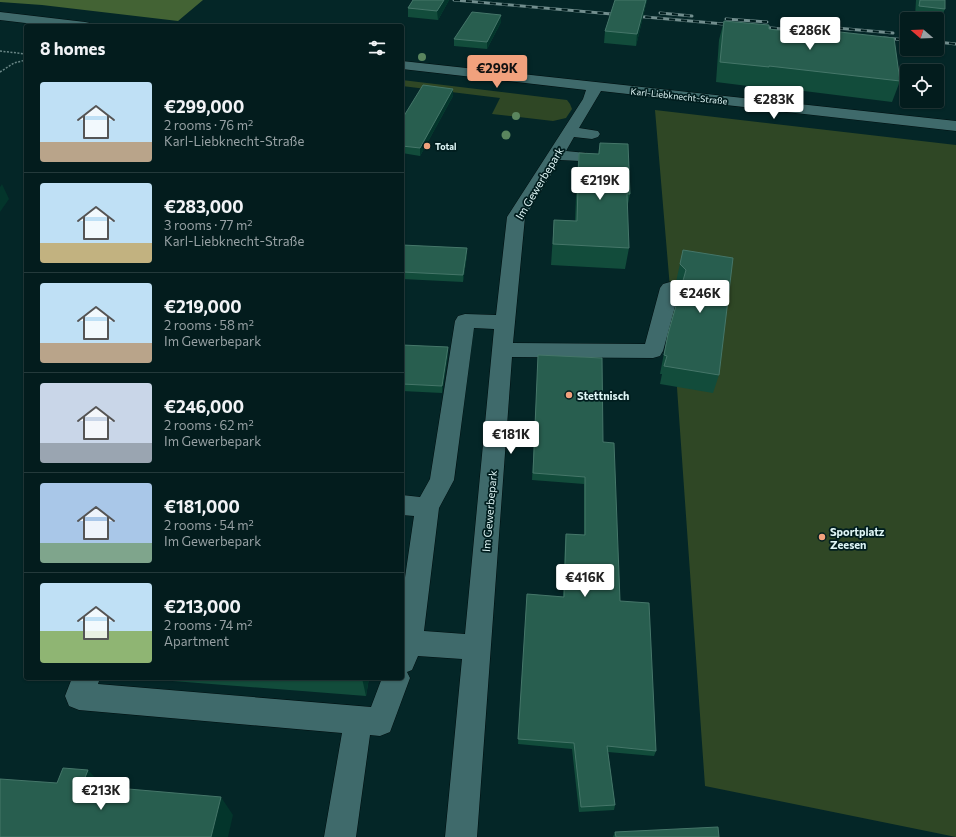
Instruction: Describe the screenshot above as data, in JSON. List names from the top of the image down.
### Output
{
  "streets": {
    "street": ["Karl-Liebknecht-Straße", "Im Gewerbepark"]
  },
  "crossings": [
    ["Karl-Liebknecht-Straße", "Im Gewerbepark"]
  ],
  "places": ["Total", "Stettnisch", "Sportplatz Zeesen"],
  "north": "left",
  "page": {
    "price": [
      "€286K",
      "€299K",
      "€283K",
      "€219K",
      "€246K",
      "€181K",
      "€416K",
      "€213K"
    ],
    "heading": "8 homes",
    "list": [
      {
        "name": "€299,000",
        "note": "2 rooms · 76 m² · Karl-Liebknecht-Straße"
      },
      {
        "name": "€283,000",
        "note": "3 rooms · 77 m² · Karl-Liebknecht-Straße"
      },
      {
        "name": "€219,000",
        "note": "2 rooms · 58 m² · Im Gewerbepark"
      },
      {
        "name": "€246,000",
        "note": "2 rooms · 62 m² · Im Gewerbepark"
      },
      {
        "name": "€181,000",
        "note": "2 rooms · 54 m² · Im Gewerbepark"
      },
      {
        "name": "€213,000",
        "note": "2 rooms · 74 m² · Apartment"
      }
    ]
  }
}
